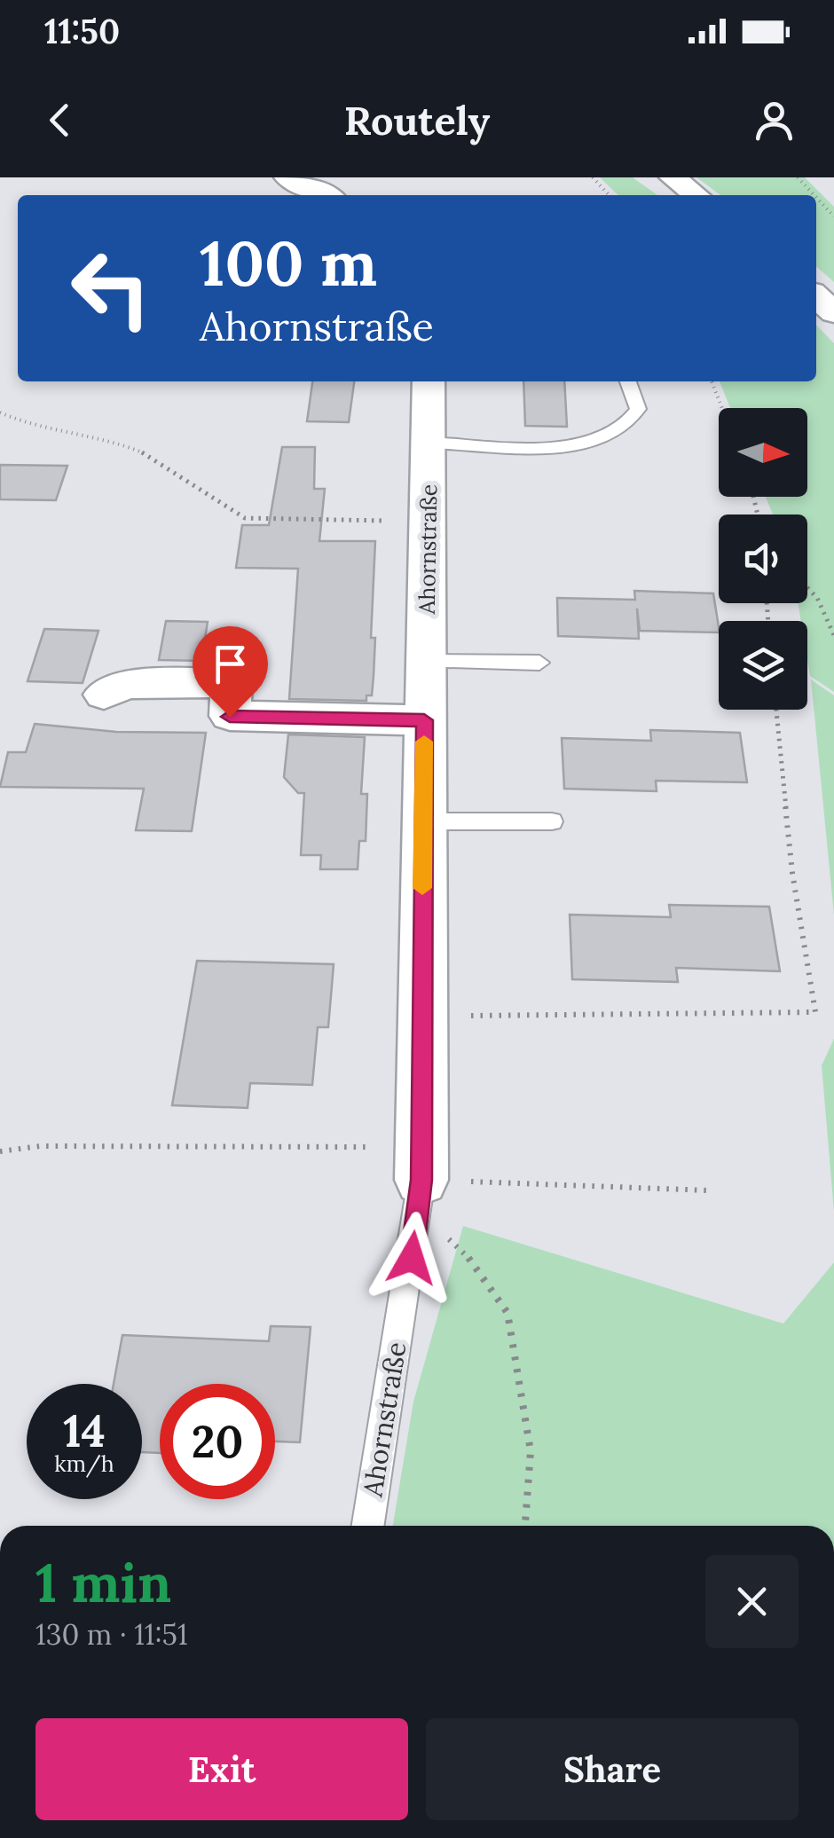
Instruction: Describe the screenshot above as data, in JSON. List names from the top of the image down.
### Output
{
  "streets": {
    "street": ["Ahornstraße"]
  },
  "north": "right",
  "page": {
    "status": "11:50",
    "header": "Routely",
    "turn": ["100 m", "Ahornstraße"],
    "speed": "14 km/h",
    "limit": "20",
    "heading": ["1 min", "130 m · 11:51"],
    "buttons": ["Exit", "Share"]
  }
}
